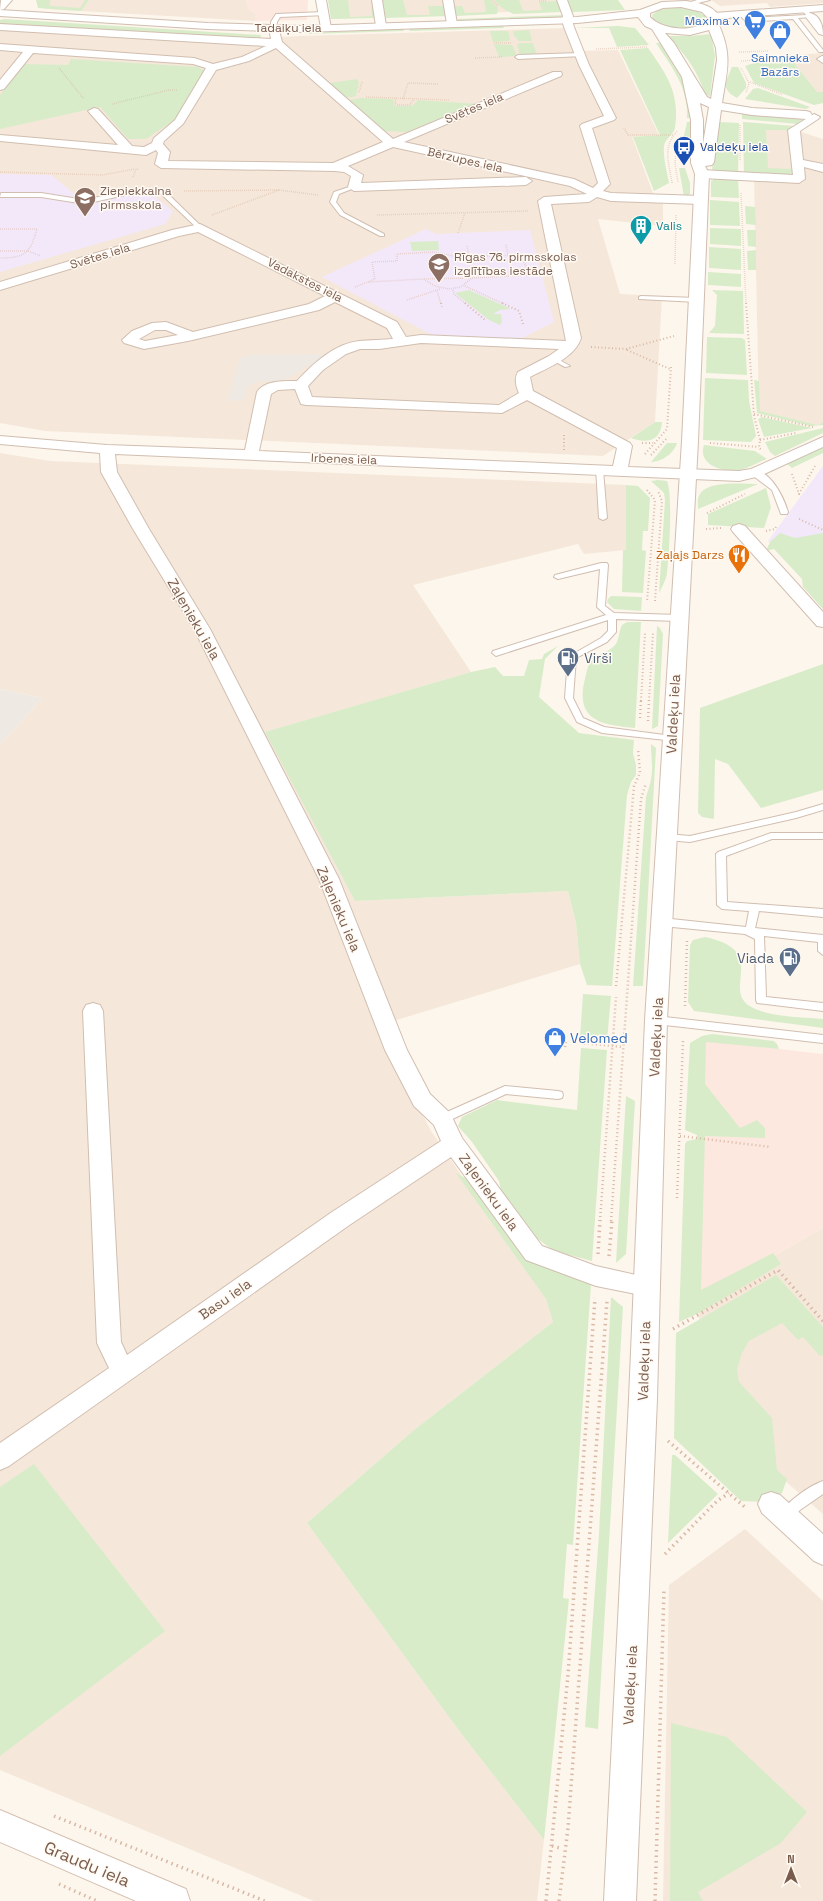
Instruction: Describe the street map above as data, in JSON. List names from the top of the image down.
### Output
{
  "streets": {
    "street": [
      "Tadaiķu iela",
      "Svētes iela",
      "Bērzupes iela",
      "Vadakstes iela",
      "Irbenes iela",
      "Zaļenieku iela",
      "Valdeķu iela",
      "Basu iela",
      "Graudu iela"
    ]
  },
  "crossings": [
    ["Tadaiķu iela", "Valdeķu iela"],
    ["Svētes iela", "Bērzupes iela"],
    ["Svētes iela", "Vadakstes iela"],
    ["Bērzupes iela", "Valdeķu iela"],
    ["Irbenes iela", "Zaļenieku iela"],
    ["Irbenes iela", "Valdeķu iela"],
    ["Zaļenieku iela", "Valdeķu iela"],
    ["Zaļenieku iela", "Basu iela"]
  ],
  "places": {
    "supermarket": ["Maxima X"],
    "shop": ["Saimnieka Bazārs", "Velomed"],
    "bus stop": ["Valdeķu iela"],
    "school or university": ["Ziepiekkalna pirmsskola", "Rīgas 76. pirmsskolas izglītības iestāde"],
    "building": ["Valis"],
    "restaurant": ["Zaļajs Darzs"],
    "fuel station": ["Virši", "Viada"]
  },
  "north": "top"
}
